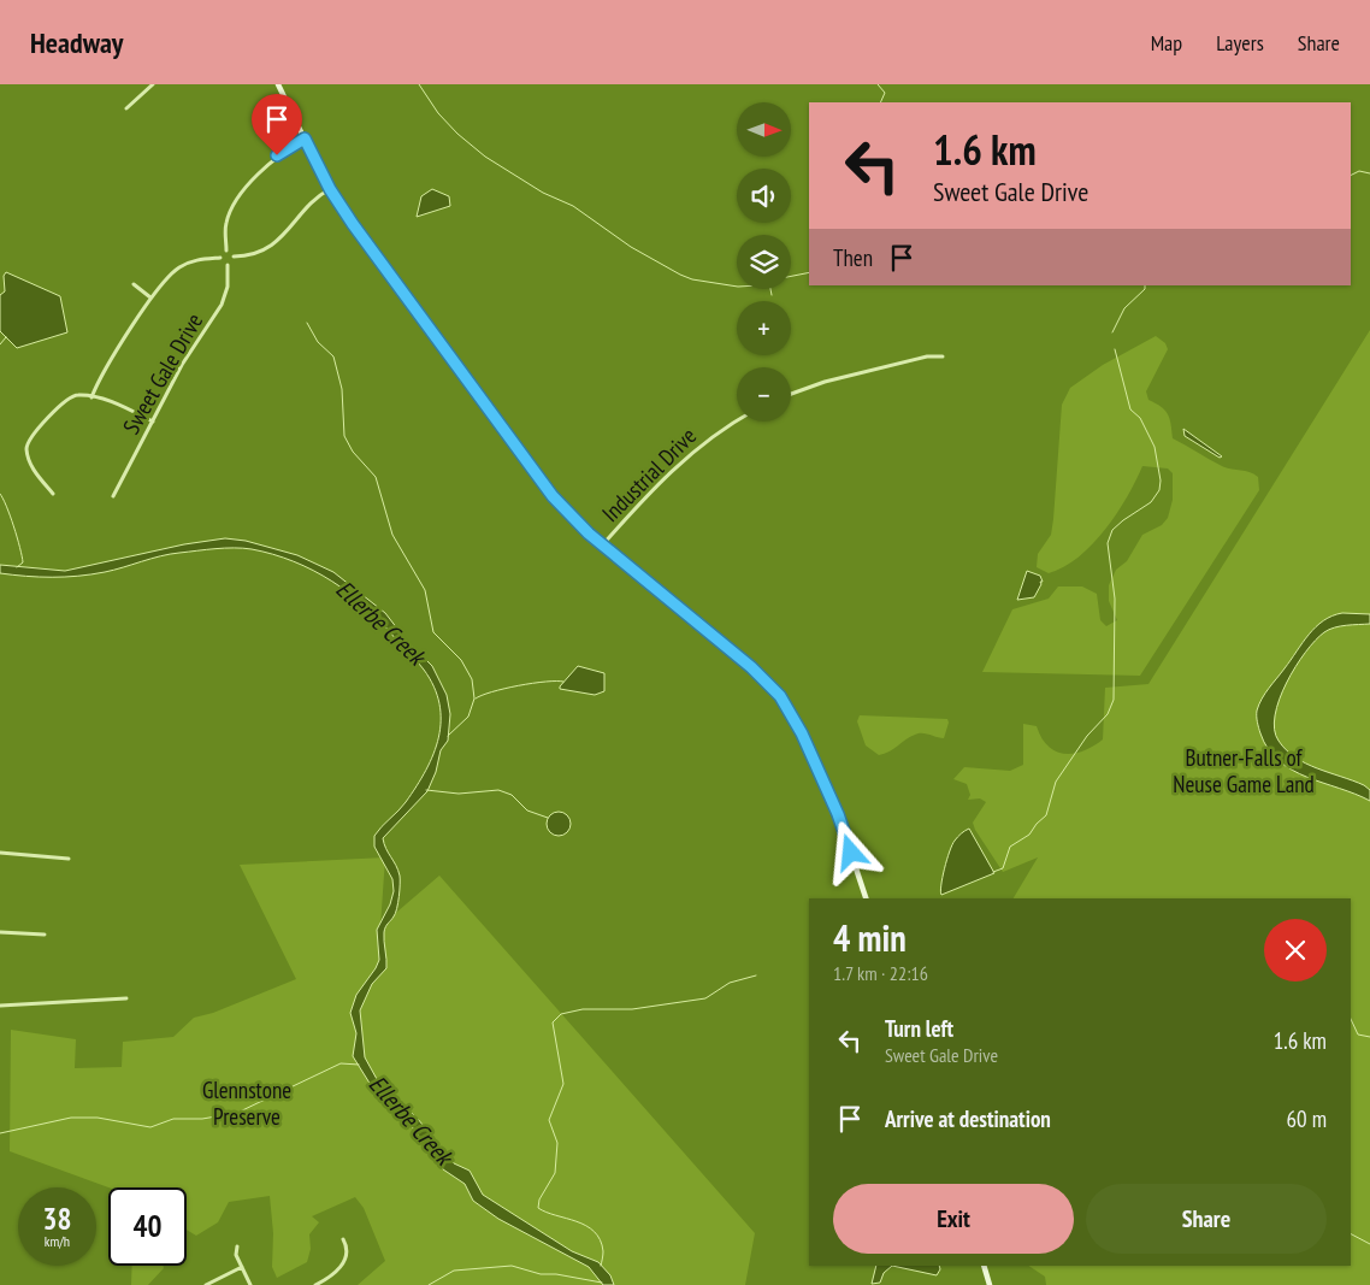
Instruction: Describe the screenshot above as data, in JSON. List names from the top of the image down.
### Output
{
  "streets": {
    "street": ["Sweet Gale Drive", "Industrial Drive"]
  },
  "water": ["Ellerbe Creek"],
  "parks": ["Butner-Falls of Neuse Game Land", "Glennstone Preserve"],
  "north": "right",
  "page": {
    "header": "Headway",
    "nav": ["Map", "Layers", "Share"],
    "map_buttons": ["+", "−"],
    "turn": ["1.6 km", "Sweet Gale Drive"],
    "then": "Then",
    "heading": ["4 min", "1.7 km · 22:16"],
    "list": [
      {
        "name": "Turn left",
        "note": "Sweet Gale Drive",
        "value": "1.6 km"
      },
      {
        "name": "Arrive at destination",
        "value": "60 m"
      }
    ],
    "buttons": ["Exit", "Share"],
    "speed": "38 km/h",
    "limit": "40"
  }
}
